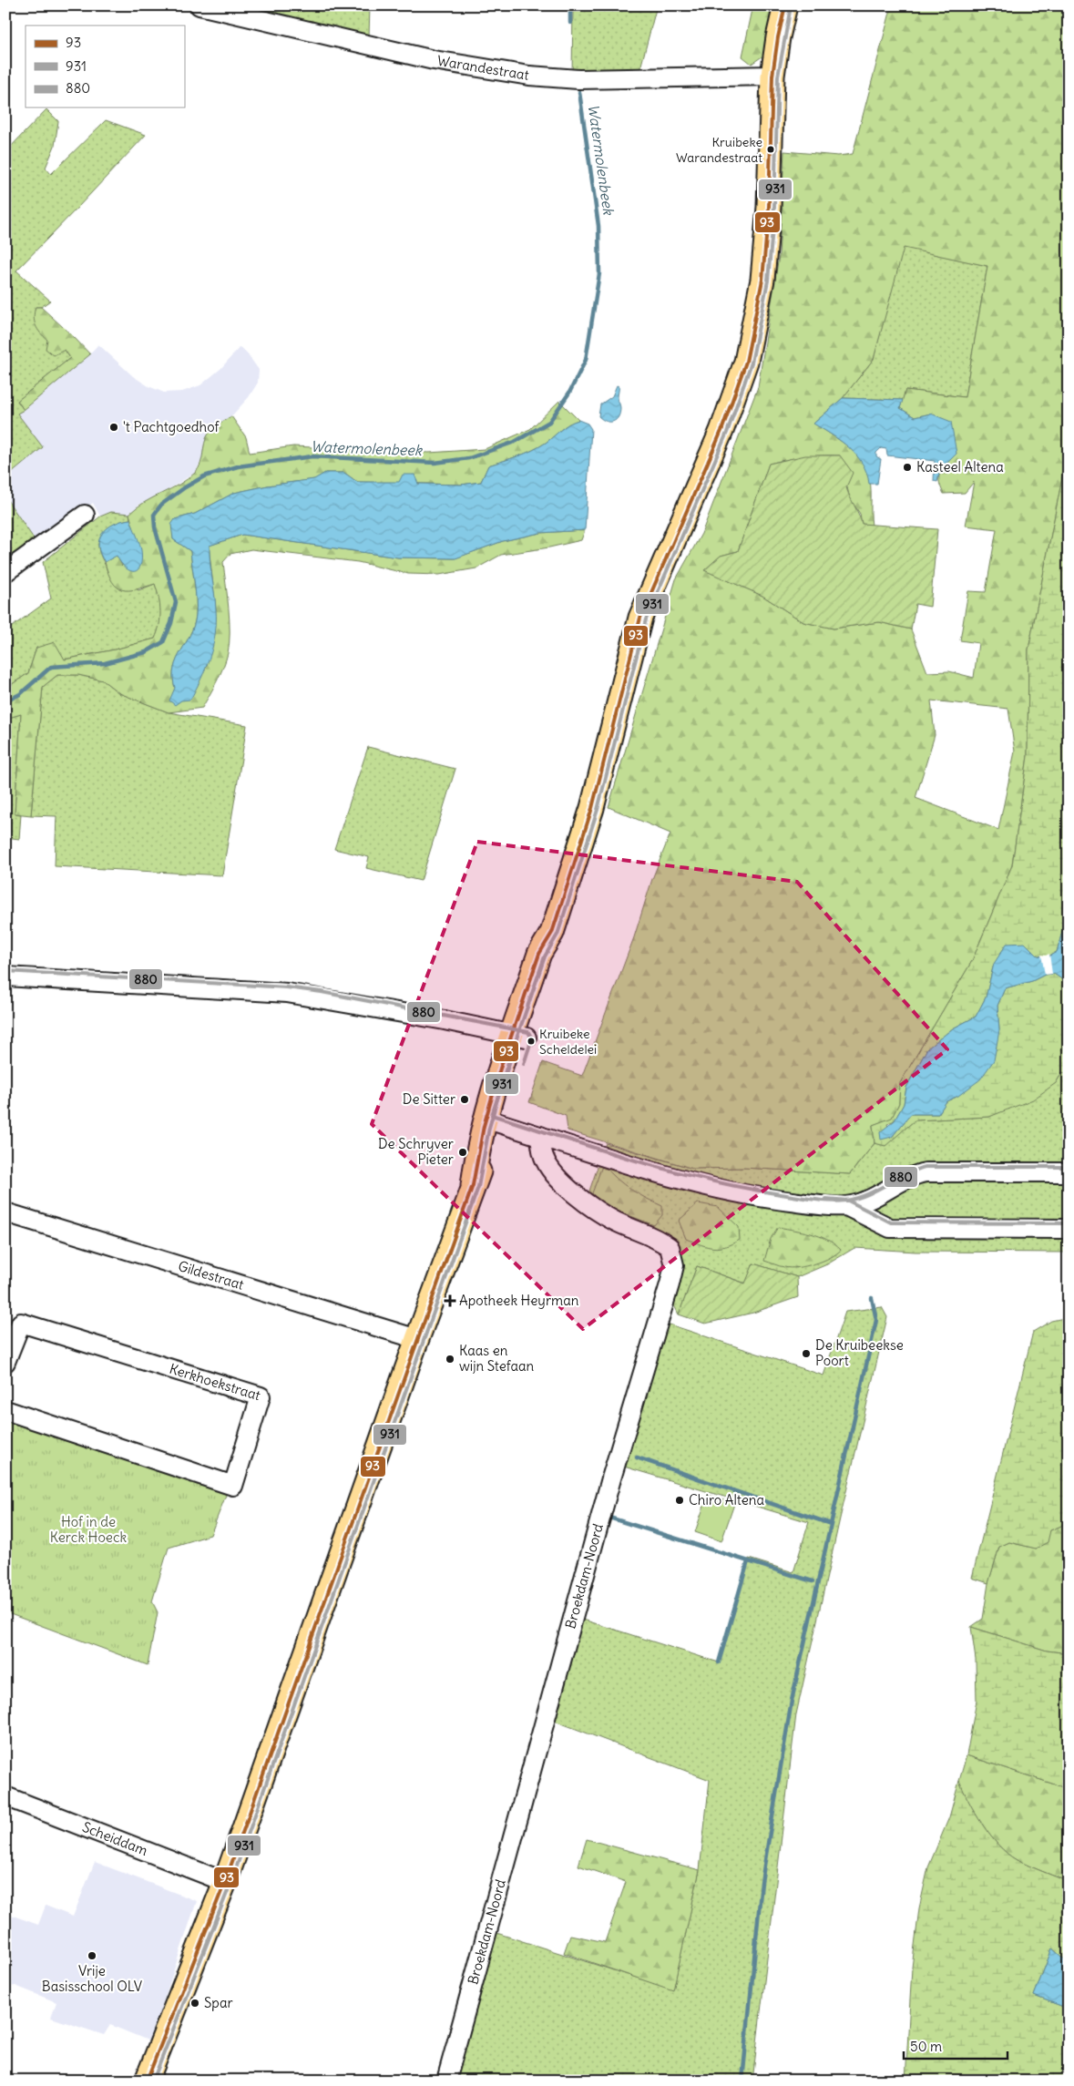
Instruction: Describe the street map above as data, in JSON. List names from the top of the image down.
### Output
{
  "streets": {
    "street": [
      "Warandestraat",
      "Gildestraat",
      "Kerkhoekstraat",
      "Broekdam-Noord",
      "Scheiddam"
    ]
  },
  "water": ["Watermolenbeek"],
  "parks": ["Hof in de Kerck Hoeck"],
  "places": {
    "other": [
      "Kruibeke Warandestraat",
      "'t Pachtgoedhof",
      "Kasteel Altena",
      "Kruibeke Scheldelei",
      "De Sitter",
      "De Schryver Pieter",
      "De Kruibeekse Poort",
      "Kaas en wijn Stefaan",
      "Chiro Altena",
      "Vrije Basisschool OLV",
      "Spar"
    ],
    "health": ["Apotheek Heyrman"]
  },
  "lines": ["transit line 93", "transit line 931", "transit line 880"],
  "legend": ["93", "931", "880"],
  "scale_bar": "50 m"
}
